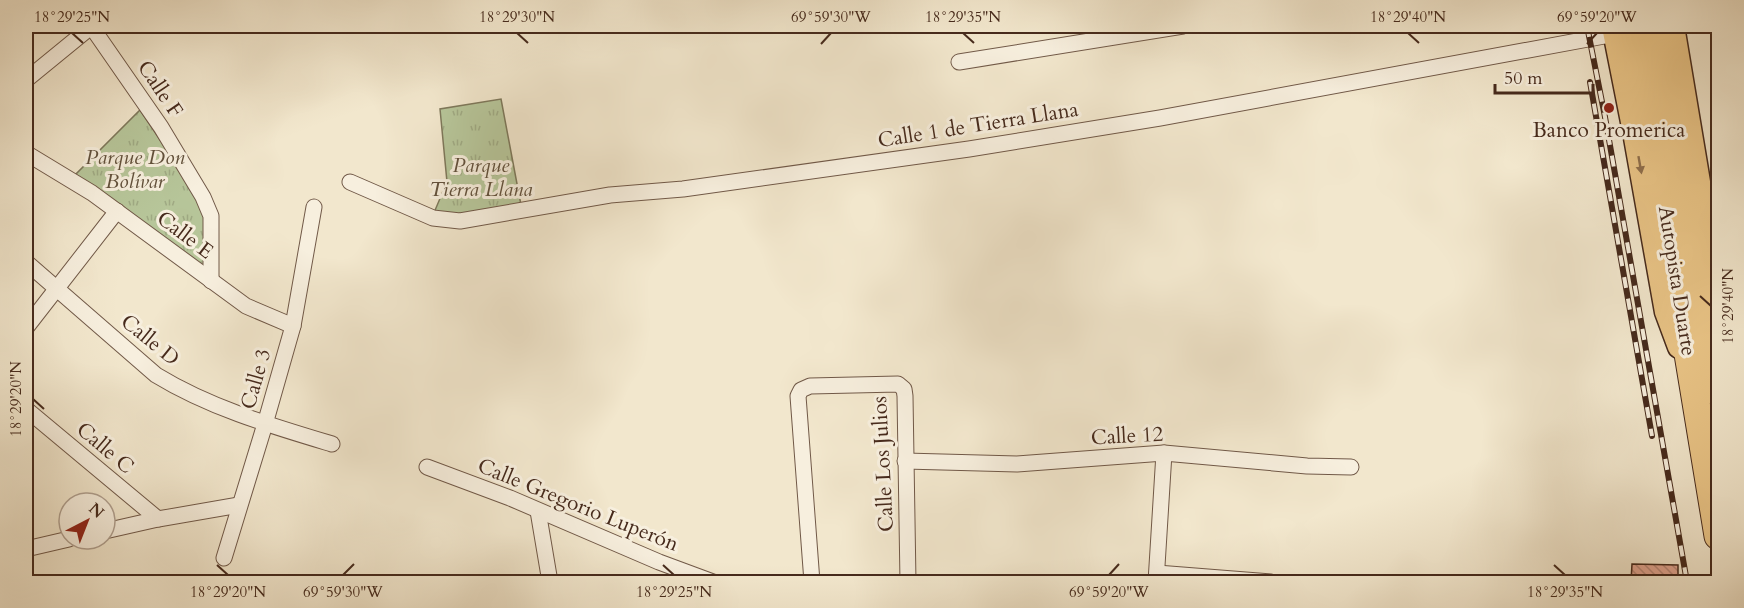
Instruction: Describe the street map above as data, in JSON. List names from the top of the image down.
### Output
{
  "streets": {
    "highway": ["Autopista Duarte"],
    "street": [
      "Calle F",
      "Calle 1 de Tierra Llana",
      "Calle E",
      "Calle D",
      "Calle 3",
      "Calle 12",
      "Calle C",
      "Calle Los Julios",
      "Calle Gregorio Luperón"
    ]
  },
  "crossings": [
    ["Calle F", "Calle E"],
    ["Calle 1 de Tierra Llana", "Autopista Duarte"],
    ["Calle E", "Calle 3"],
    ["Calle D", "Calle 3"],
    ["Calle 12", "Calle Los Julios"]
  ],
  "parks": ["Parque Don Bolívar", "Parque Tierra Llana"],
  "places": ["Banco Promerica"],
  "scale_bar": "50 m",
  "north": "top right",
  "coordinates": [
    "18°29'25\"N",
    "18°29'30\"N",
    "69°59'30\"W",
    "18°29'35\"N",
    "18°29'40\"N",
    "69°59'20\"W",
    "18°29'20\"N"
  ]
}
